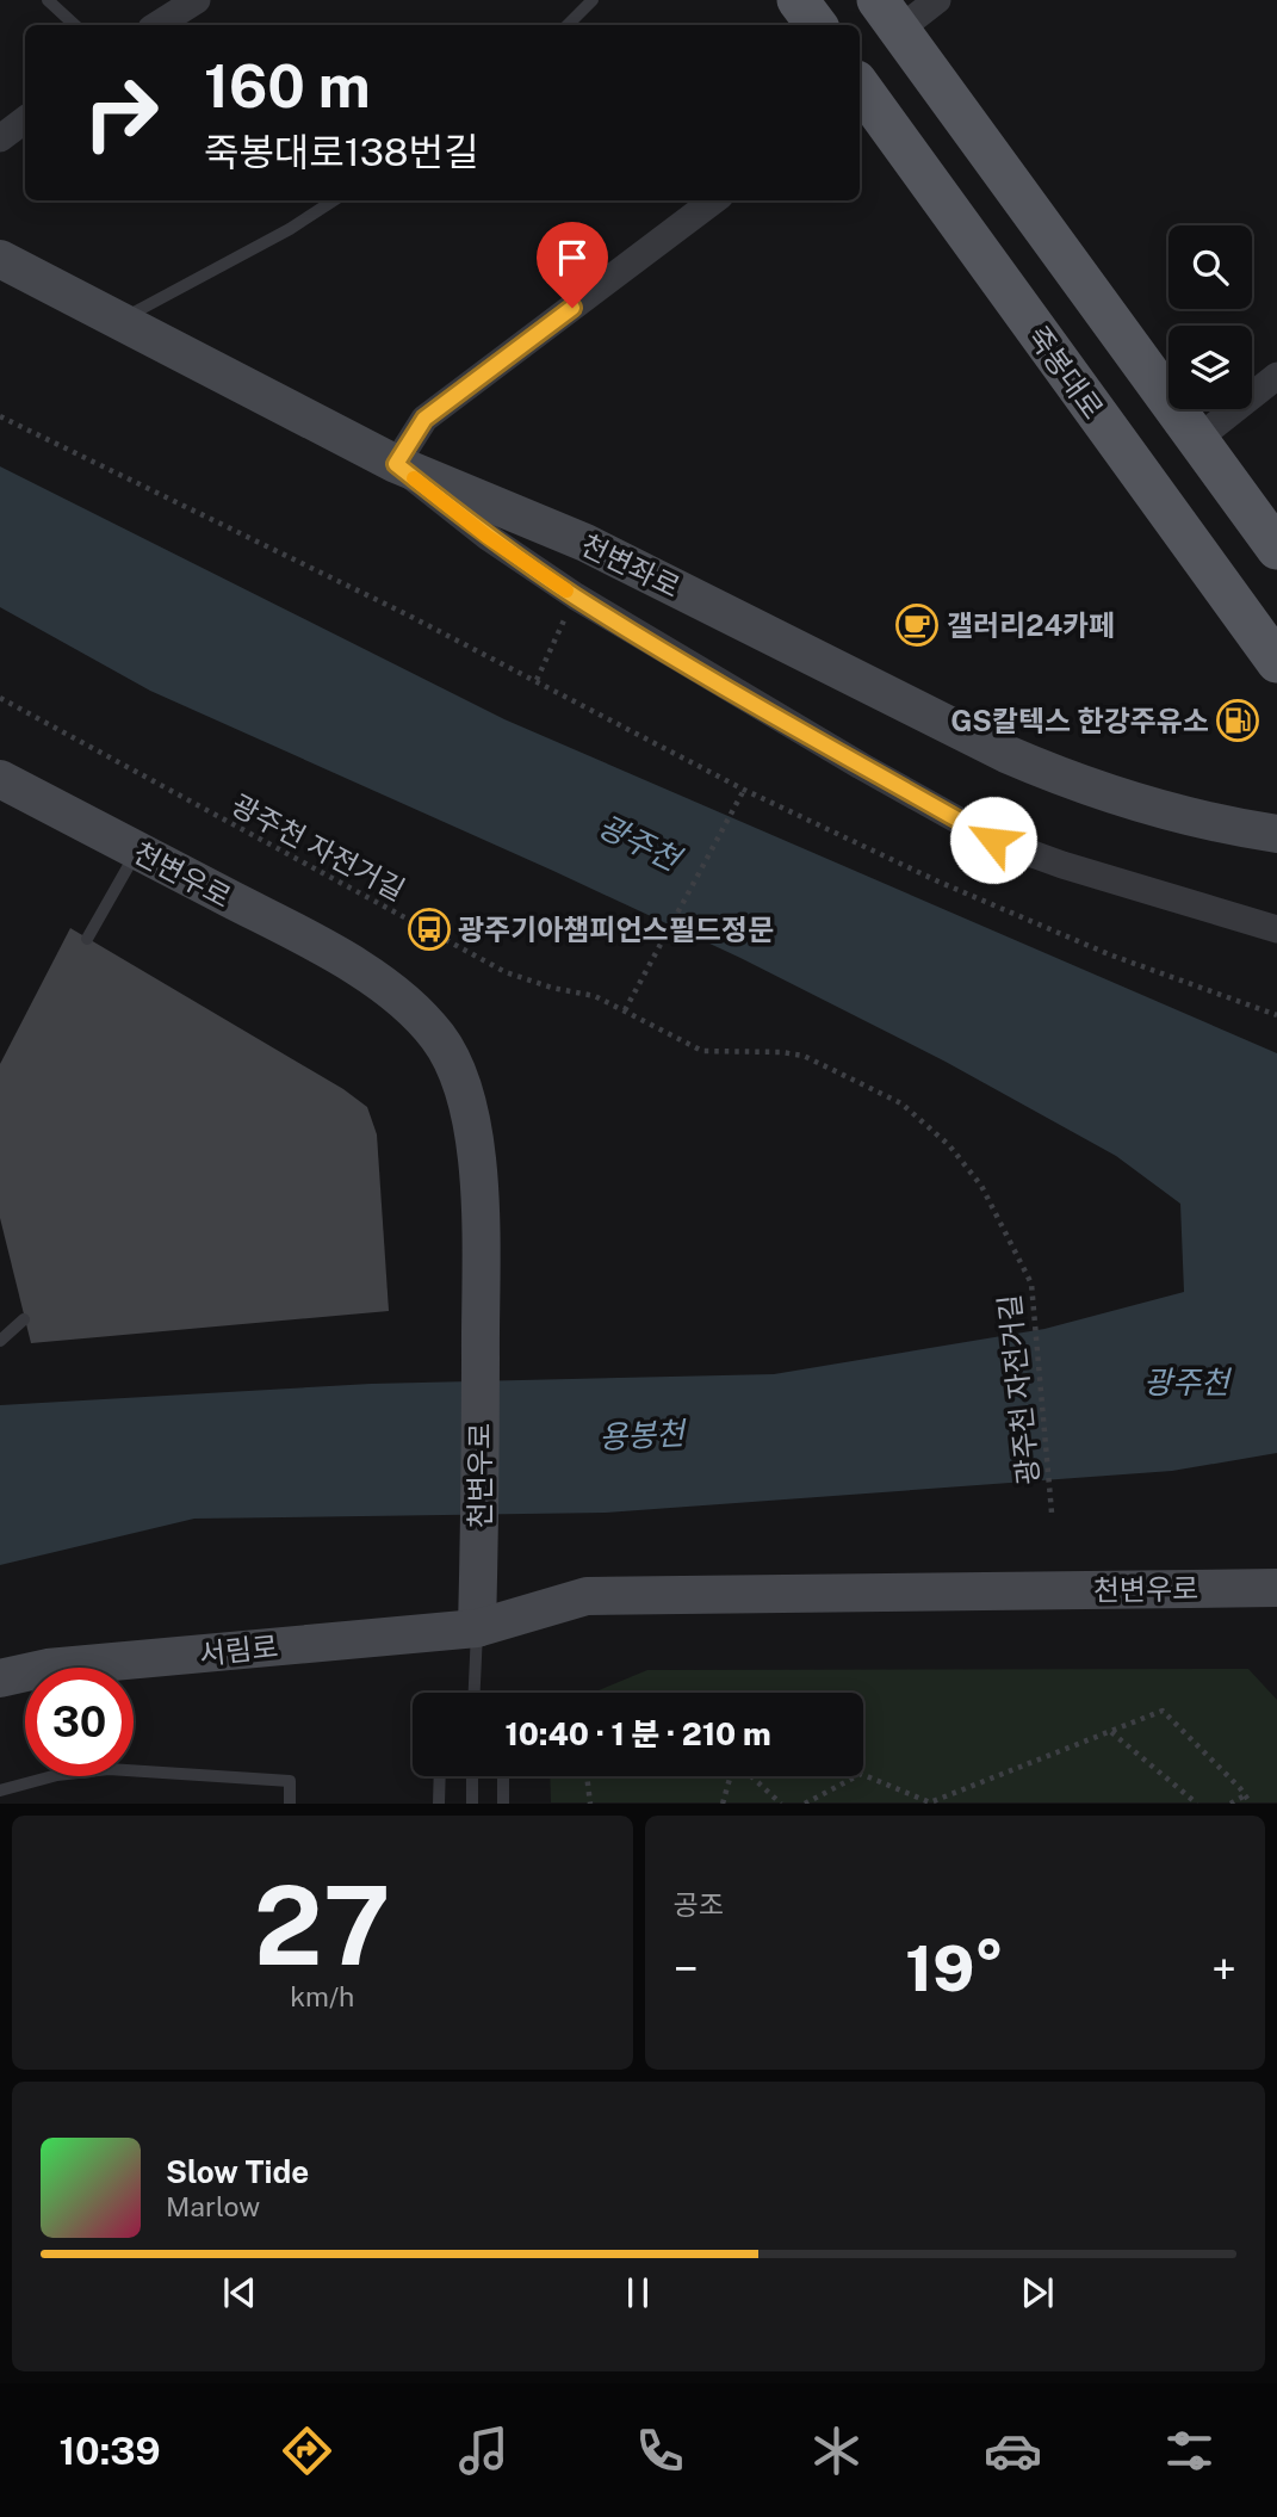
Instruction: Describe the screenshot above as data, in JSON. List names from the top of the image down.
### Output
{
  "streets": {
    "main road": ["죽봉대로"],
    "street": ["천변좌로", "천변우로", "서림로"],
    "path": ["광주천 자전거길"]
  },
  "crossings": [
    ["천변우로", "서림로"]
  ],
  "water": ["광주천", "용봉천"],
  "places": {
    "cafe": ["갤러리24카페"],
    "fuel station": ["GS칼텍스 한강주유소"],
    "bus stop": ["광주기아챔피언스필드정문"]
  },
  "page": {
    "turn": ["160 m", "죽봉대로138번길"],
    "limit": "30",
    "trip": "10:40 · 1 분 · 210 m",
    "tile": [
      ["27", "km/h"],
      "공조"
    ],
    "heat": ["−", "19°", "+"],
    "song": ["Slow Tide", "Marlow"],
    "tabs": "10:39"
  }
}
